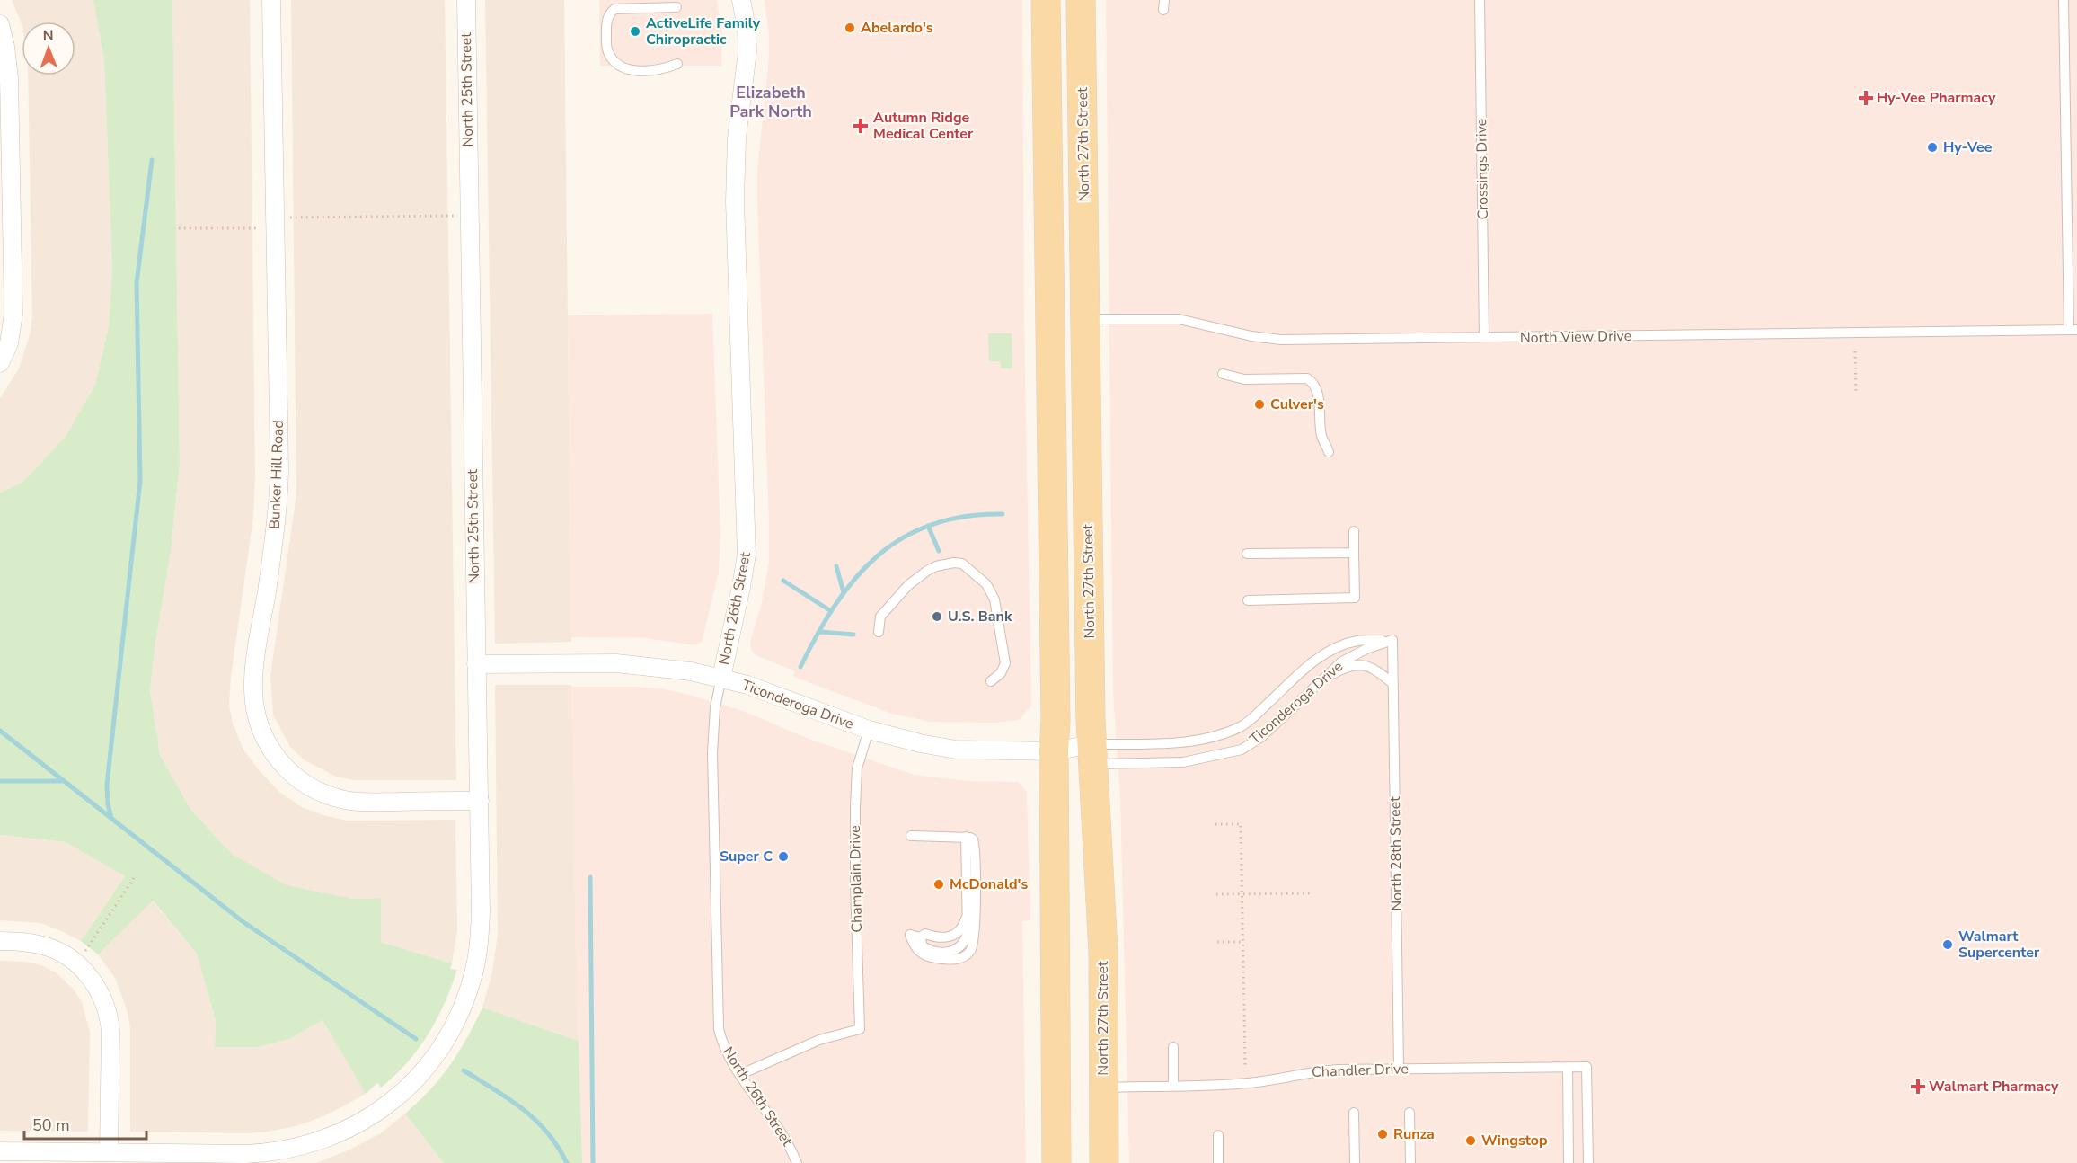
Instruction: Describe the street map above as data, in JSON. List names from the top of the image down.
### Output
{
  "streets": {
    "main road": ["North 27th Street"],
    "street": [
      "North 25th Street",
      "Bunker Hill Road",
      "North 26th Street",
      "Ticonderoga Drive"
    ],
    "lane": [
      "Crossings Drive",
      "North View Drive",
      "North 28th Street",
      "Champlain Drive",
      "Chandler Drive"
    ]
  },
  "crossings": [
    ["North 25th Street", "Bunker Hill Road"],
    ["North 25th Street", "Ticonderoga Drive"],
    ["North 27th Street", "North View Drive"],
    ["North 27th Street", "Ticonderoga Drive"],
    ["North 27th Street", "Chandler Drive"],
    ["Crossings Drive", "North View Drive"],
    ["North 26th Street", "Ticonderoga Drive"],
    ["North 26th Street", "Champlain Drive"],
    ["Ticonderoga Drive", "North 28th Street"],
    ["Ticonderoga Drive", "Champlain Drive"],
    ["North 28th Street", "Chandler Drive"]
  ],
  "districts": ["Elizabeth Park North"],
  "places": {
    "other": [
      "Abelardo's",
      "ActiveLife Family Chiropractic",
      "Hy-Vee",
      "Culver's",
      "U.S. Bank",
      "Super C",
      "McDonald's",
      "Walmart Supercenter",
      "Runza",
      "Wingstop"
    ],
    "health": ["Hy-Vee Pharmacy", "Autumn Ridge Medical Center", "Walmart Pharmacy"]
  },
  "scale_bar": "50 m",
  "north": "top"
}
